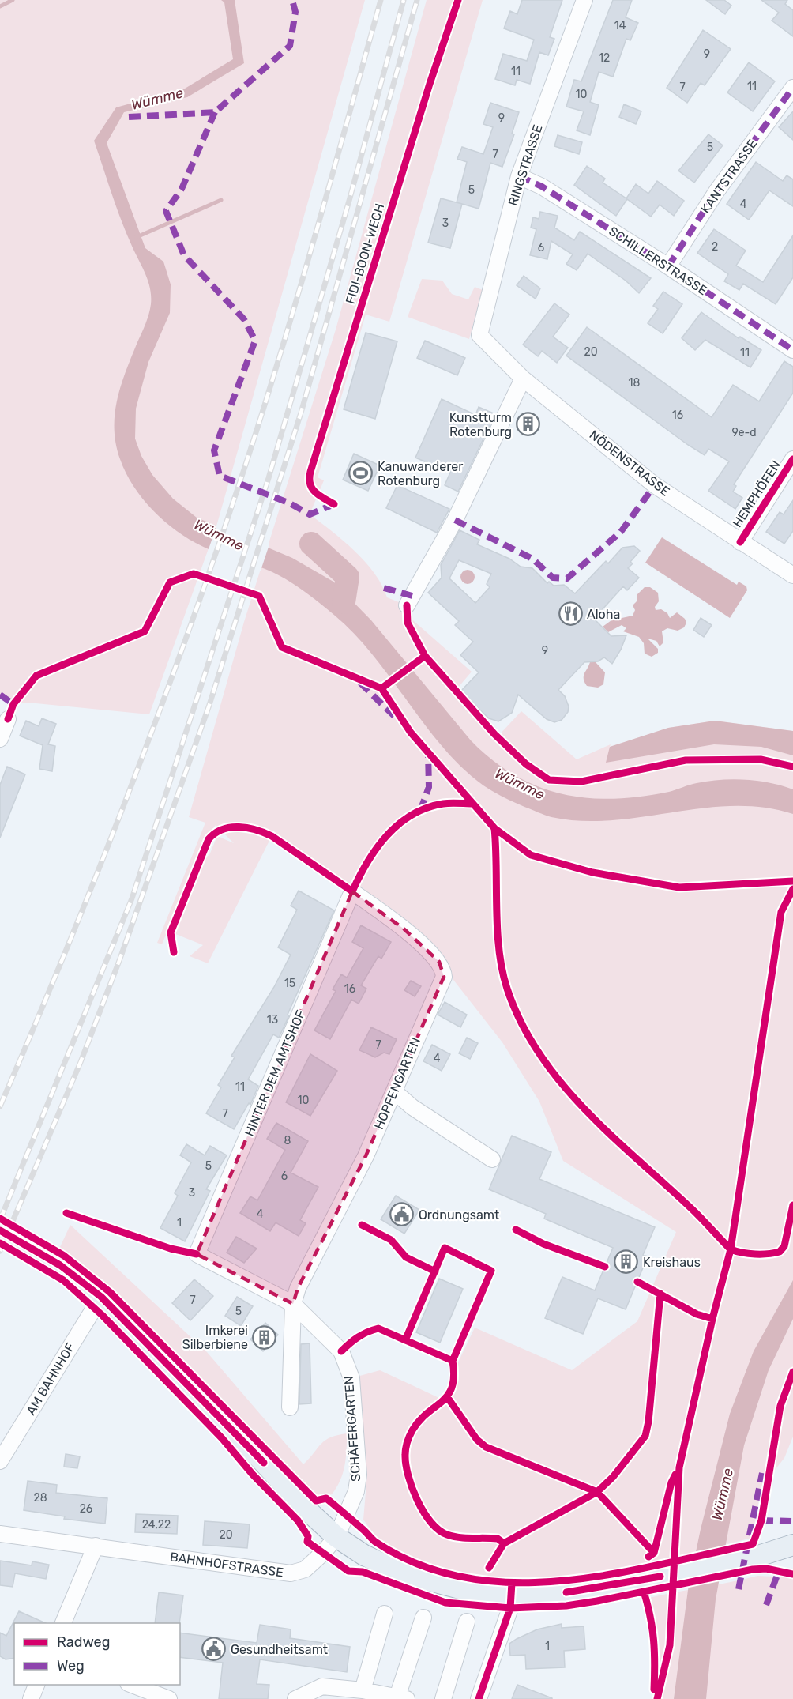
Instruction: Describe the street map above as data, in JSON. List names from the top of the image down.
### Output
{
  "streets": {
    "street": [
      "RINGSTRASSE",
      "KANTSTRASSE",
      "SCHILLERSTRASSE",
      "NÖDENSTRASSE",
      "HEMPHÖFEN",
      "HINTER DEM AMTSHOF",
      "HOPFENGARTEN",
      "AM BAHNHOF",
      "SCHÄFERGARTEN",
      "BAHNHOFSTRASSE"
    ],
    "cycle path": ["FIDI-BOON-WECH"]
  },
  "crossings": [
    ["RINGSTRASSE", "SCHILLERSTRASSE"],
    ["RINGSTRASSE", "NÖDENSTRASSE"],
    ["KANTSTRASSE", "SCHILLERSTRASSE"],
    ["NÖDENSTRASSE", "HEMPHÖFEN"],
    ["HINTER DEM AMTSHOF", "HOPFENGARTEN"],
    ["HINTER DEM AMTSHOF", "SCHÄFERGARTEN"],
    ["HOPFENGARTEN", "SCHÄFERGARTEN"],
    ["SCHÄFERGARTEN", "BAHNHOFSTRASSE"]
  ],
  "water": ["Wümme"],
  "places": {
    "building": ["Kunstturm Rotenburg", "Kreishaus", "Imkerei Silberbiene"],
    "sports": ["Kanuwanderer Rotenburg"],
    "restaurant": ["Aloha"],
    "public building": ["Ordnungsamt", "Gesundheitsamt"]
  },
  "house_numbers": [
    "14",
    "9",
    "12",
    "11",
    "11",
    "7",
    "10",
    "9",
    "5",
    "7",
    "5",
    "4",
    "3",
    "2",
    "6",
    "20",
    "11",
    "18",
    "16",
    "9e-d",
    "9",
    "15",
    "16",
    "13",
    "7",
    "4",
    "11",
    "10",
    "7",
    "8",
    "5",
    "6",
    "3",
    "4",
    "1",
    "7",
    "5",
    "28",
    "26",
    "24,22",
    "20",
    "1"
  ],
  "legend": ["Radweg", "Weg"]
}
